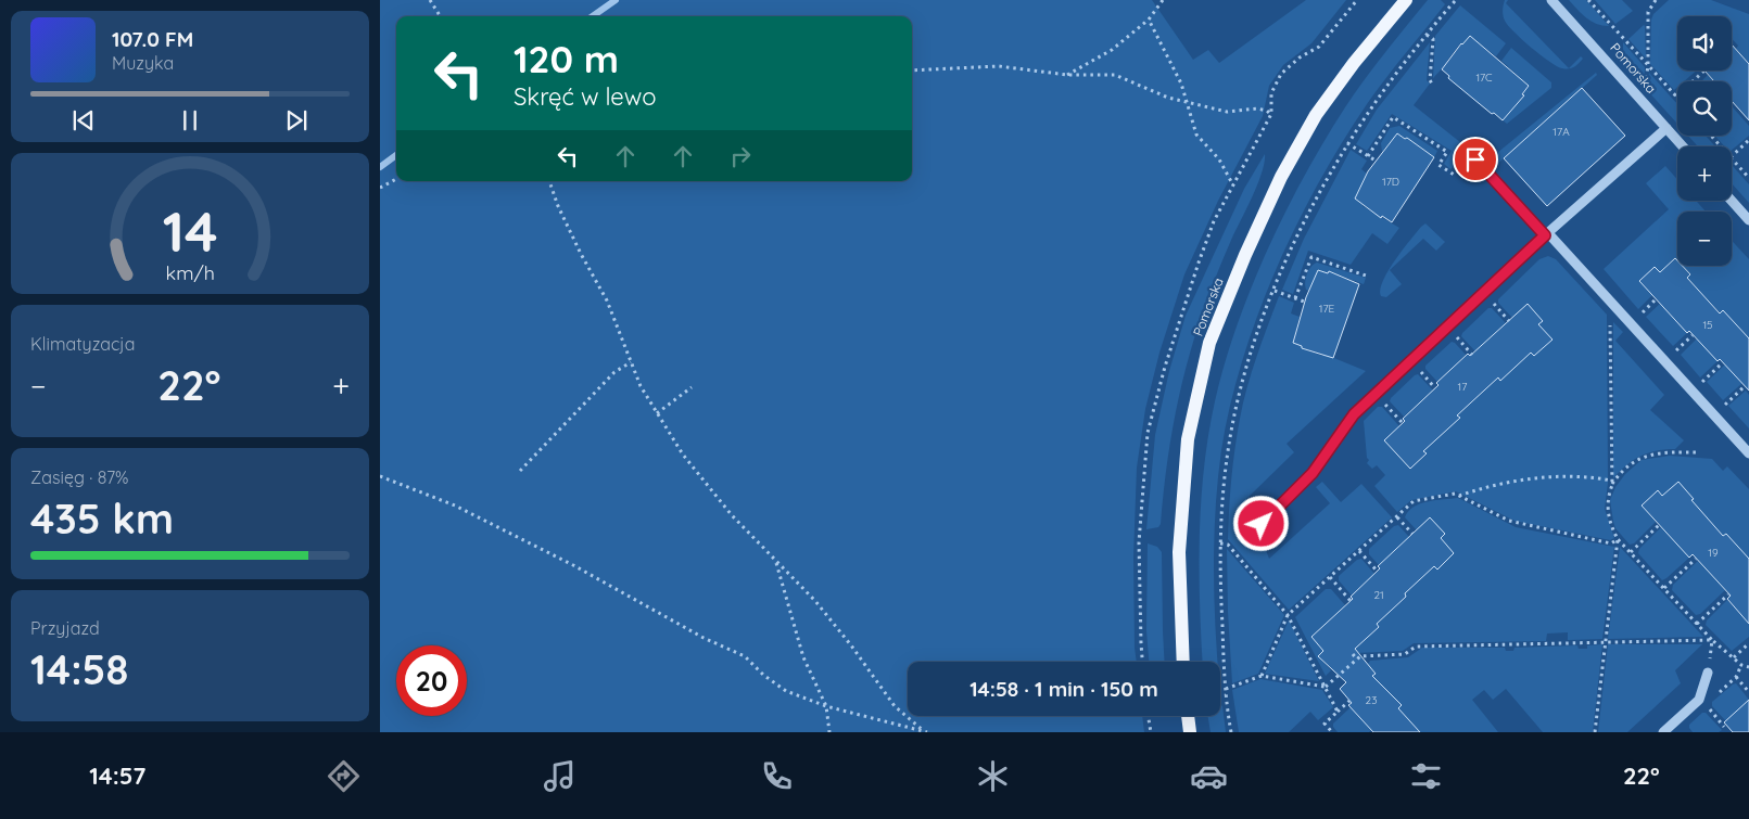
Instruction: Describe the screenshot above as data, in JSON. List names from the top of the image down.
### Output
{
  "streets": {
    "main road": ["Pomorska"]
  },
  "house_numbers": [
    "17C",
    "17A",
    "17D",
    "17E",
    "15",
    "17",
    "19",
    "21",
    "23"
  ],
  "page": {
    "map_buttons": ["+", "−"],
    "turn": ["120 m", "Skręć w lewo"],
    "song": ["107.0 FM", "Muzyka"],
    "tile": [
      "Klimatyzacja",
      ["Zasięg · 87%", "435 km"],
      ["Przyjazd", "14:58"]
    ],
    "heat": ["−", "22°", "+"],
    "limit": "20",
    "trip": "14:58 · 1 min · 150 m",
    "tabs": ["14:57", "22°"],
    "gauge": ["14", "km/h"]
  }
}
